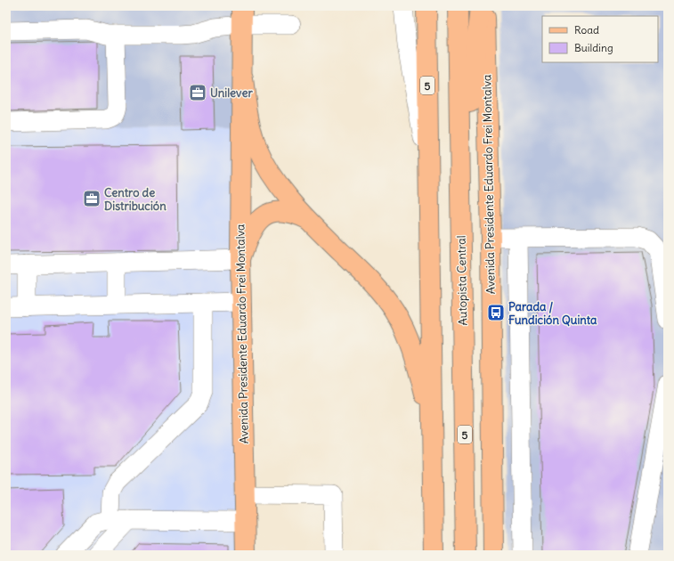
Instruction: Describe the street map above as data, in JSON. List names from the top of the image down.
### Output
{
  "streets": {
    "main road": ["5", "Avenida Presidente Eduardo Frei Montalva", "Autopista Central"]
  },
  "places": {
    "office": ["Unilever", "Centro de Distribución"],
    "bus stop": ["Parada / Fundición Quinta"]
  },
  "legend": ["Road", "Building"]
}
